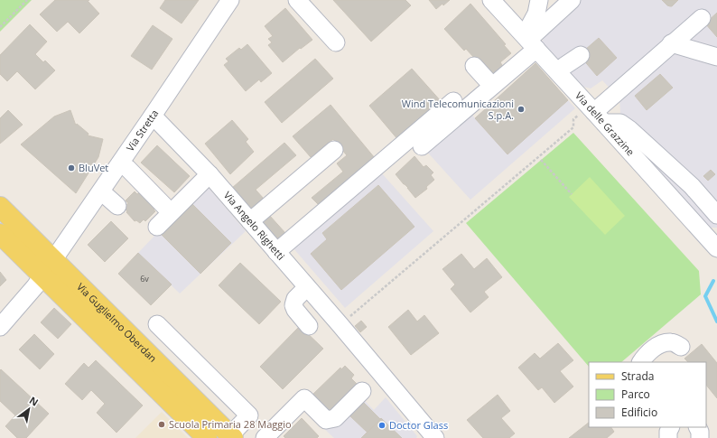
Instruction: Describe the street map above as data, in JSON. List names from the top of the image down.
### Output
{
  "streets": {
    "main road": ["Via Guglielmo Oberdan"],
    "street": ["Via delle Grazzine", "Via Stretta", "Via Angelo Righetti"]
  },
  "crossings": [
    ["Via Stretta", "Via Angelo Righetti"],
    ["Via Stretta", "Via Guglielmo Oberdan"]
  ],
  "places": [
    "Wind Telecomunicazioni S.p.A.",
    "BluVet",
    "Scuola Primaria 28 Maggio",
    "Doctor Glass"
  ],
  "house_numbers": ["6v"],
  "legend": ["Strada", "Parco", "Edificio"],
  "north": "top right"
}
